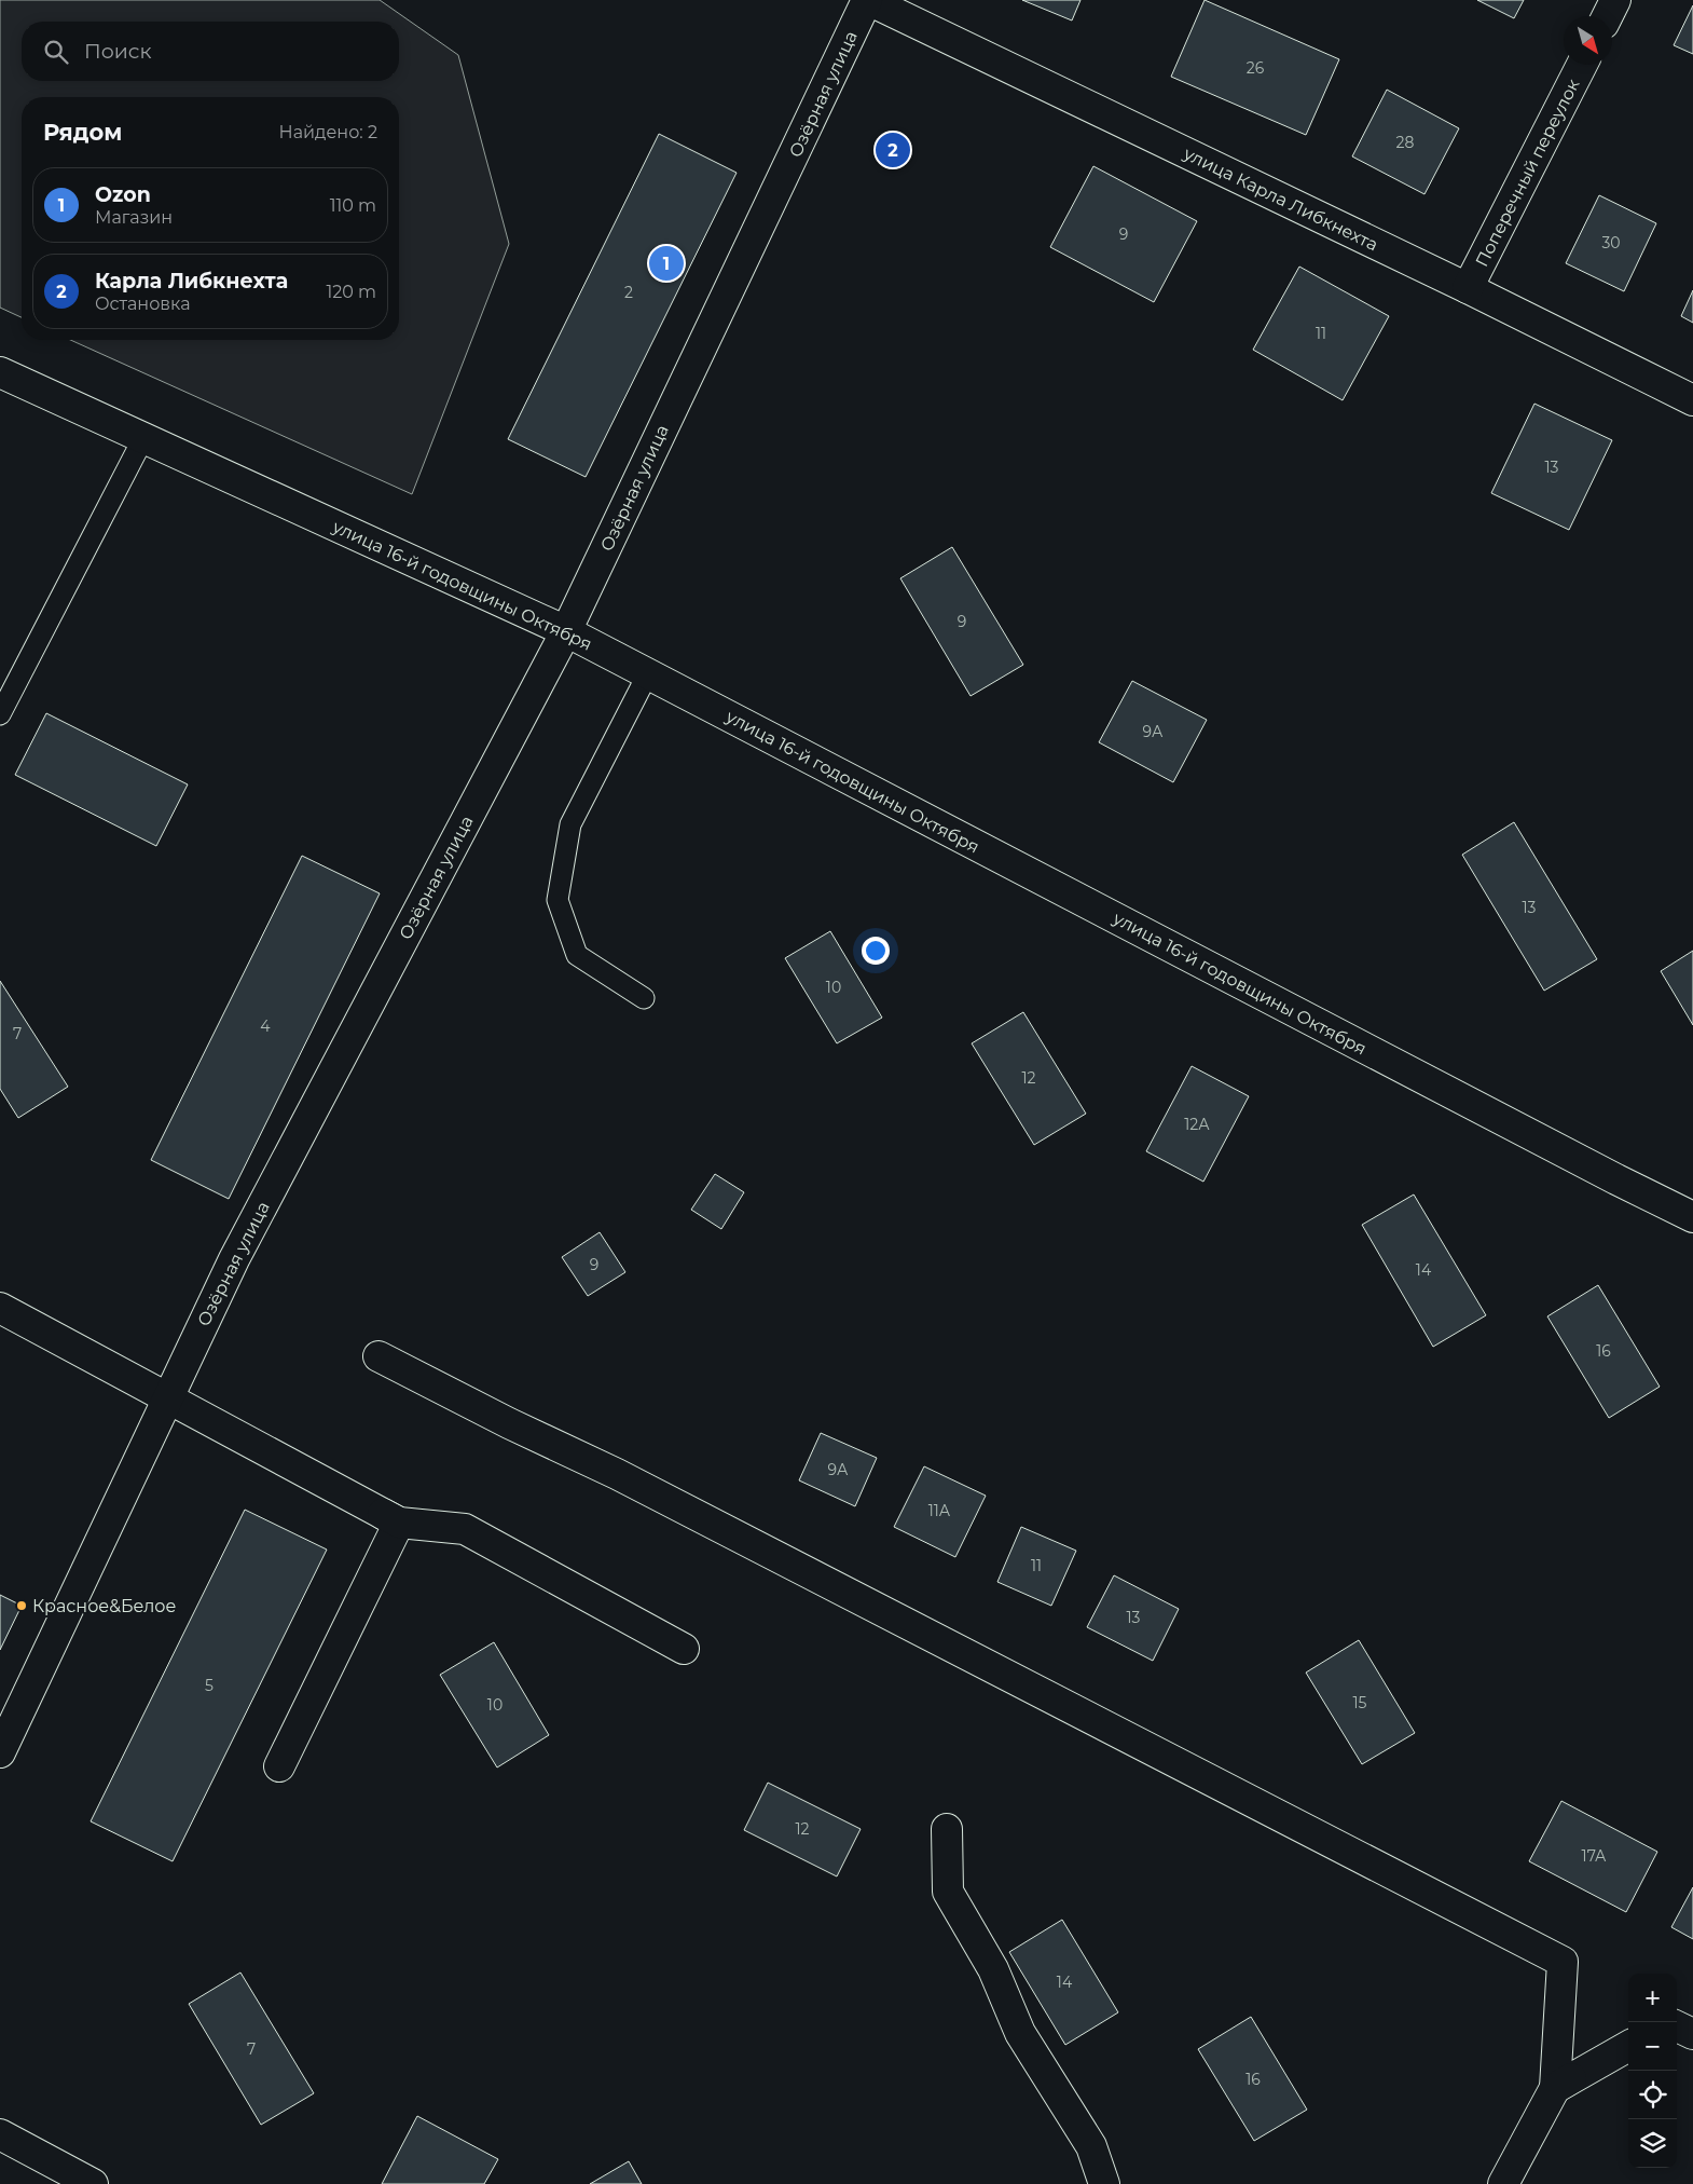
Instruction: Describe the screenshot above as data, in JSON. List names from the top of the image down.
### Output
{
  "streets": {
    "street": [
      "Озёрная улица",
      "Поперечный переулок",
      "улица Карла Либкнехта",
      "улица 16-й годовщины Октября"
    ]
  },
  "crossings": [
    ["Озёрная улица", "улица Карла Либкнехта"],
    ["Озёрная улица", "улица 16-й годовщины Октября"],
    ["Поперечный переулок", "улица Карла Либкнехта"]
  ],
  "places": ["Красное&Белое"],
  "house_numbers": [
    "26",
    "28",
    "9",
    "30",
    "2",
    "11",
    "13",
    "9",
    "9А",
    "13",
    "10",
    "4",
    "7",
    "12",
    "12А",
    "9",
    "14",
    "16",
    "9А",
    "11А",
    "11",
    "13",
    "5",
    "15",
    "10",
    "12",
    "17А",
    "14",
    "7",
    "16"
  ],
  "north": "bottom right",
  "page": {
    "search": "Поиск",
    "heading": ["Рядом", "Найдено: 2"],
    "pins": ["2", "1"],
    "list": [
      {
        "mark": "1",
        "name": "Ozon",
        "note": "Магазин",
        "value": "110 m"
      },
      {
        "mark": "2",
        "name": "Карла Либкнехта",
        "note": "Остановка",
        "value": "120 m"
      }
    ],
    "map_buttons": ["+", "−"]
  }
}
